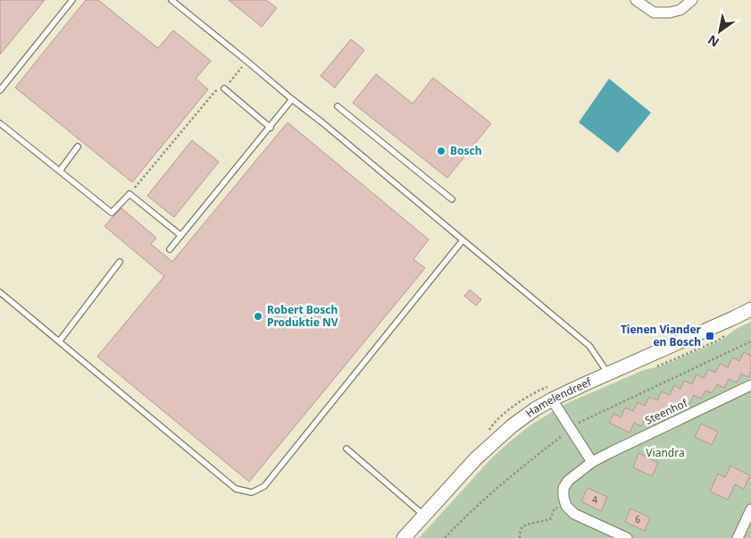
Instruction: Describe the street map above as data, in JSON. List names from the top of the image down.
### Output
{
  "streets": {
    "street": ["Hamelendreef", "Steenhof"]
  },
  "parks": ["Viandra"],
  "places": {
    "other": ["Bosch", "Robert Bosch Produktie NV"],
    "transit": ["Tienen Viander en Bosch"]
  },
  "house_numbers": ["4", "6"],
  "north": "bottom left"
}
